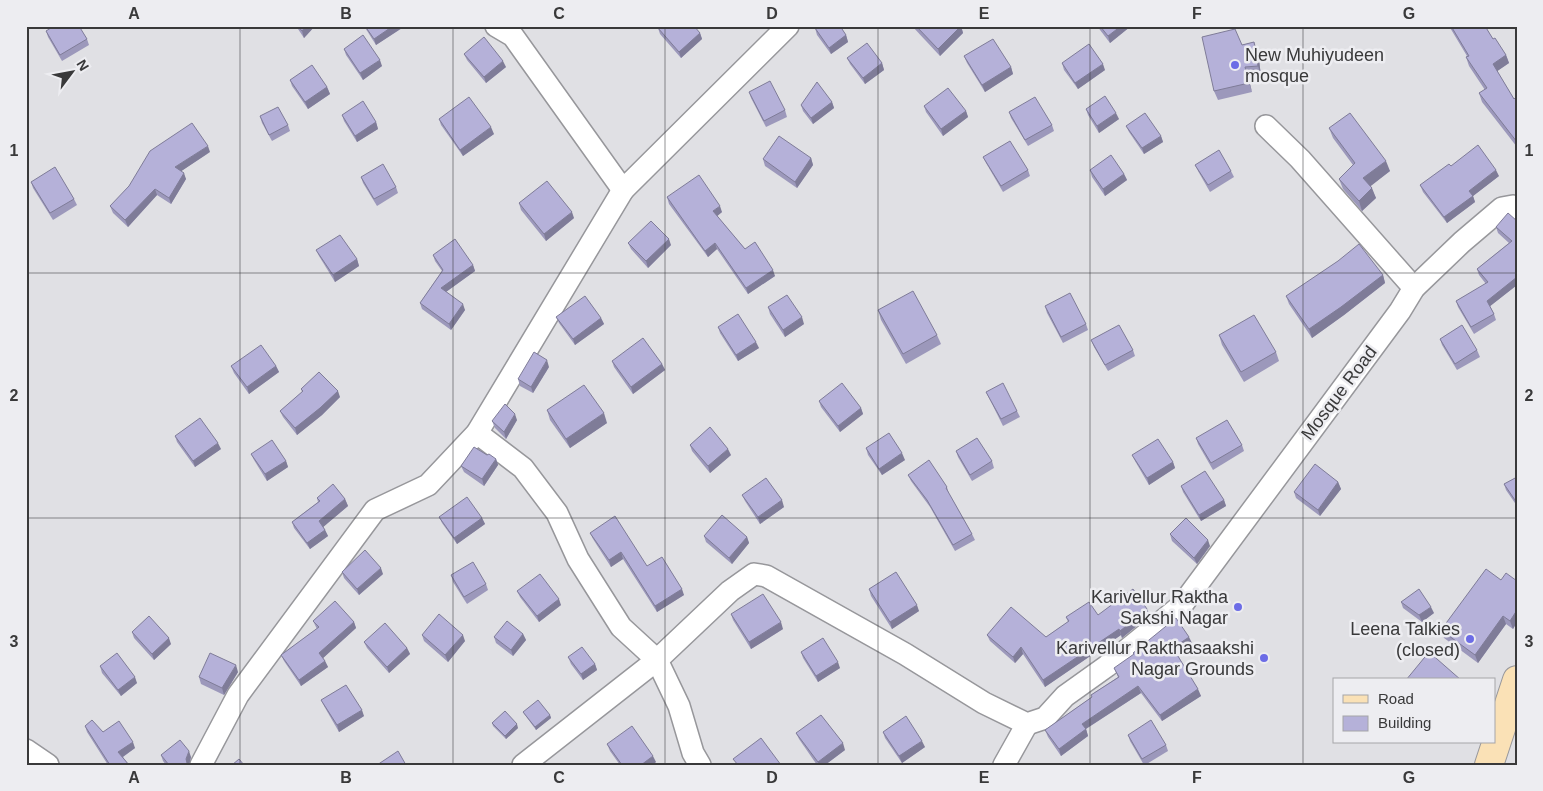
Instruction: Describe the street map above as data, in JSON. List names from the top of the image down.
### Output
{
  "streets": {
    "street": ["Mosque Road"]
  },
  "places": [
    "New Muhiyudeen mosque",
    "Karivellur Raktha Sakshi Nagar",
    "Leena Talkies (closed)",
    "Karivellur Rakthasaakshi Nagar Grounds"
  ],
  "legend": ["Road", "Building"],
  "north": "top right",
  "grid": {
    "columns": [
      "A",
      "B",
      "C",
      "D",
      "E",
      "F",
      "G"
    ],
    "rows": ["1", "2", "3"]
  }
}
